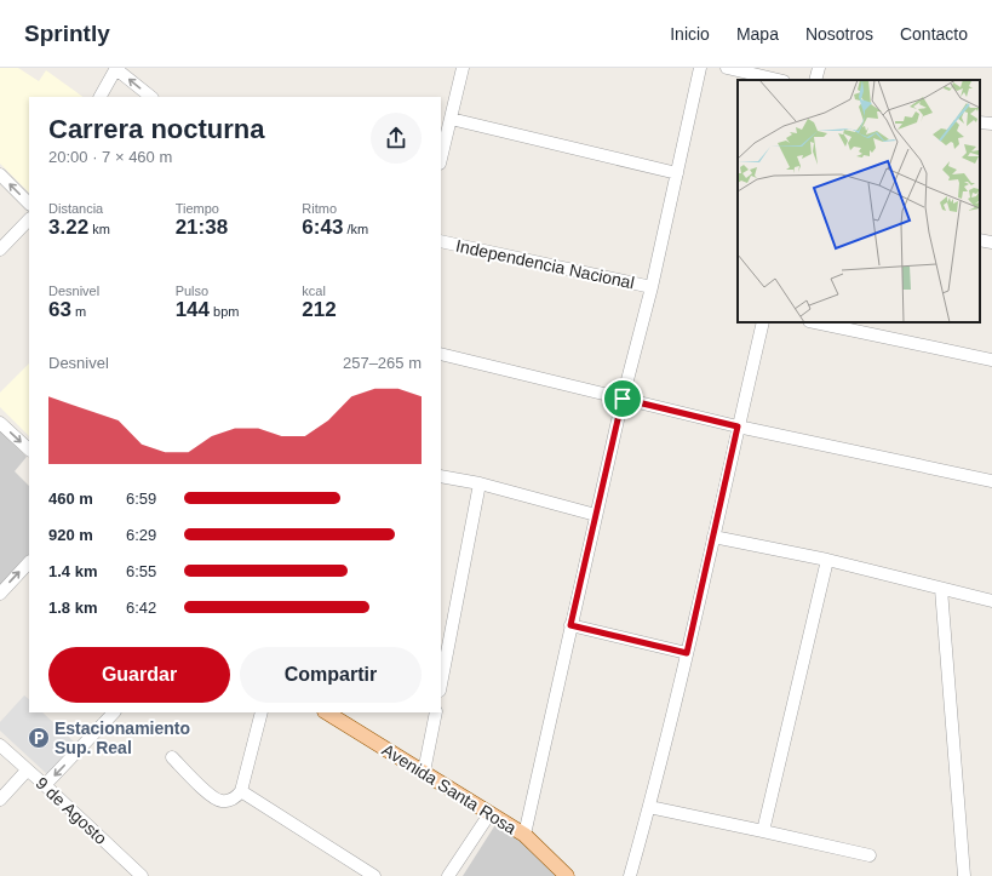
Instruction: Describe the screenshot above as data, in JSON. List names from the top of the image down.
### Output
{
  "streets": {
    "main road": ["Avenida Santa Rosa"],
    "street": ["Independencia Nacional", "9 de Agosto"]
  },
  "places": {
    "parking": ["Estacionamiento Sup. Real"]
  },
  "page": {
    "header": "Sprintly",
    "nav": [
      "Inicio",
      "Mapa",
      "Nosotros",
      "Contacto"
    ],
    "heading": ["Carrera nocturna", "20:00 · 7 × 460 m"],
    "stats": [
      ["Distancia", "3.22 km"],
      ["Tiempo", "21:38"],
      ["Ritmo", "6:43 /km"],
      ["Desnivel", "63 m"],
      ["Pulso", "144 bpm"],
      ["kcal", "212"]
    ],
    "chart": ["Desnivel", "257–265 m"],
    "list": [
      {
        "name": "460 m",
        "note": "6:59"
      },
      {
        "name": "920 m",
        "note": "6:29"
      },
      {
        "name": "1.4 km",
        "note": "6:55"
      },
      {
        "name": "1.8 km",
        "note": "6:42"
      }
    ],
    "buttons": ["Guardar", "Compartir"]
  }
}
